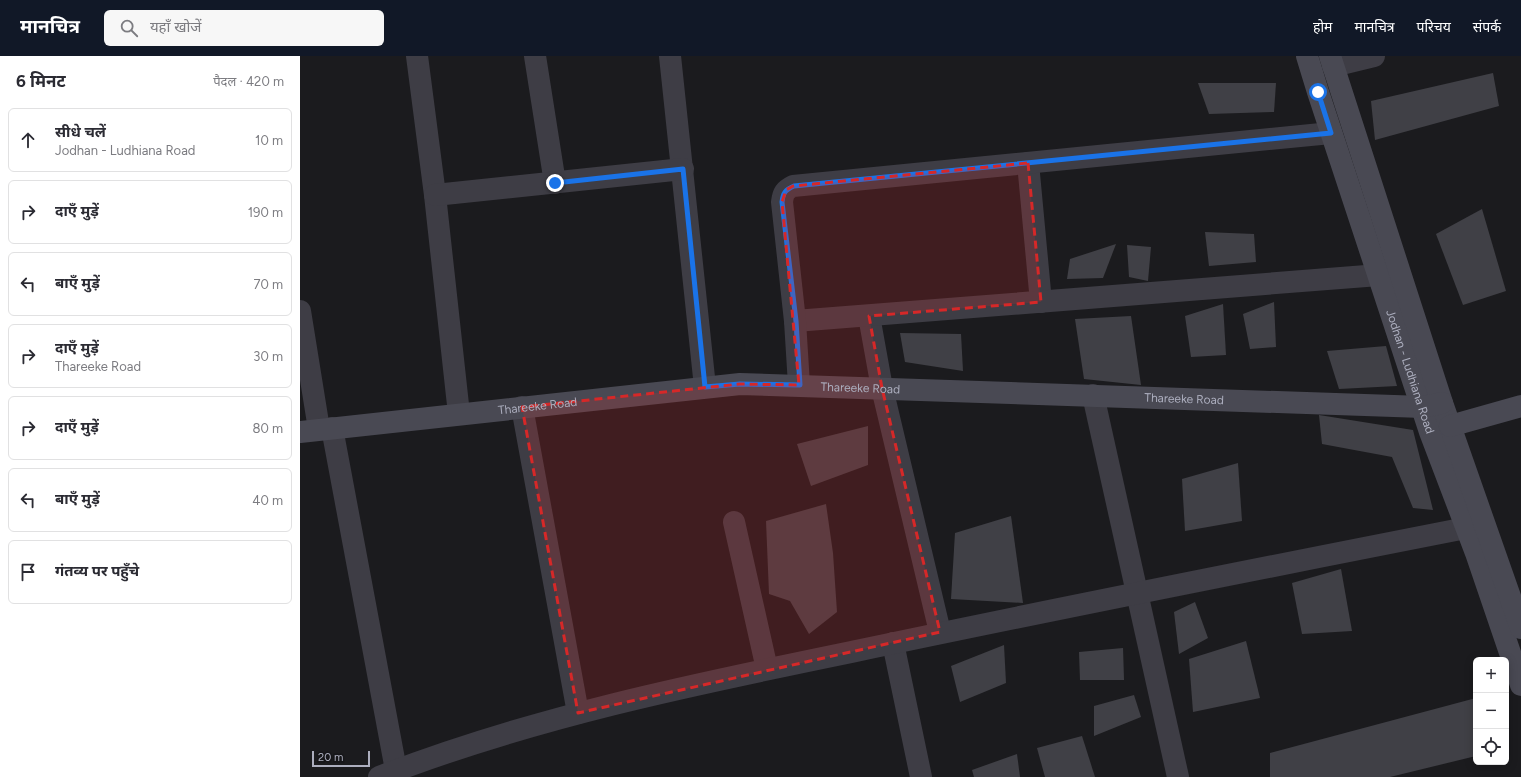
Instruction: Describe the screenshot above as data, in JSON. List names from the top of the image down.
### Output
{
  "streets": {
    "street": ["Jodhan - Ludhiana Road", "Thareeke Road"]
  },
  "crossings": [
    ["Jodhan - Ludhiana Road", "Thareeke Road"]
  ],
  "scale_bar": "20 m",
  "page": {
    "header": "मानचित्र",
    "search": "यहाँ खोजें",
    "nav": [
      "होम",
      "मानचित्र",
      "परिचय",
      "संपर्क"
    ],
    "heading": ["6 मिनट", "पैदल · 420 m"],
    "list": [
      ["सीधे चलें", "Jodhan - Ludhiana Road", "10 m"],
      ["दाएँ मुड़ें", "190 m"],
      ["बाएँ मुड़ें", "70 m"],
      ["दाएँ मुड़ें", "Thareeke Road", "30 m"],
      ["दाएँ मुड़ें", "80 m"],
      ["बाएँ मुड़ें", "40 m"],
      "गंतव्य पर पहुँचे"
    ],
    "map_buttons": ["+", "−"],
    "scale": "20 m"
  }
}
